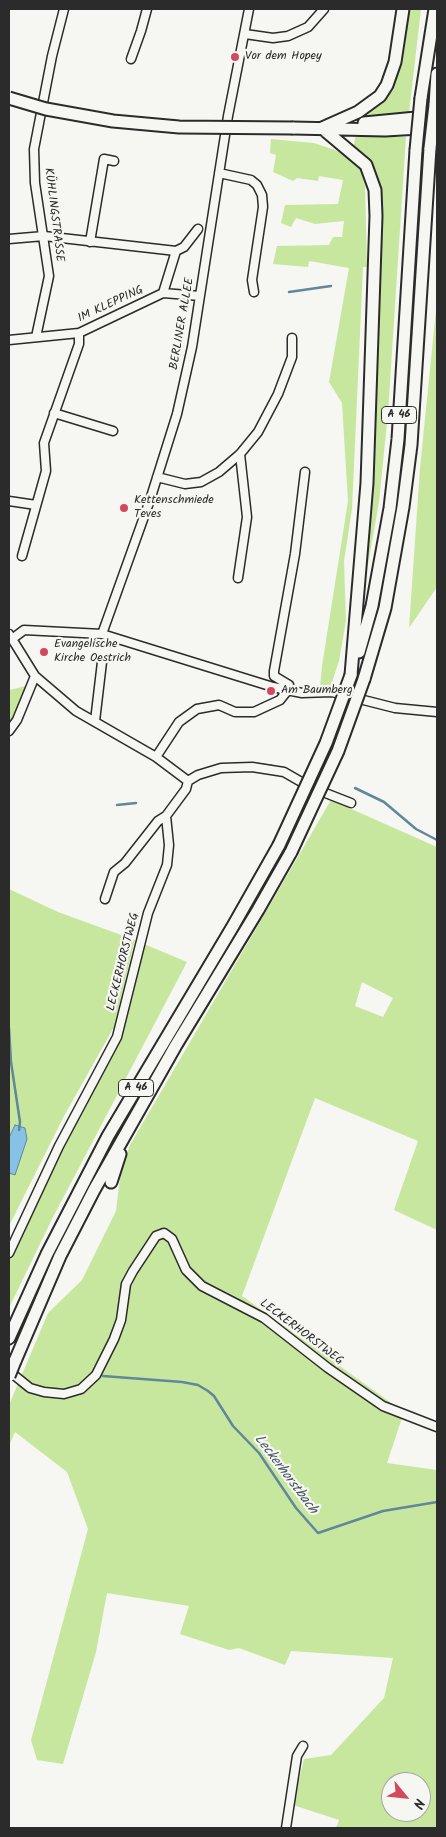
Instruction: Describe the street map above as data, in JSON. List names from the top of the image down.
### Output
{
  "streets": {
    "highway": ["A 46"],
    "street": [
      "KÜHLINGSTRASSE",
      "IM KLEPPING",
      "BERLINER ALLEE",
      "LECKERHORSTWEG"
    ]
  },
  "crossings": [
    ["KÜHLINGSTRASSE", "IM KLEPPING"],
    ["IM KLEPPING", "BERLINER ALLEE"],
    ["A 46", "LECKERHORSTWEG"]
  ],
  "water": ["Leckerhorstbach"],
  "places": [
    "Vor dem Hopey",
    "Kettenschmiede Teves",
    "Evangelische Kirche Oestrich",
    "Am Baumberg"
  ],
  "north": "bottom right"
}
